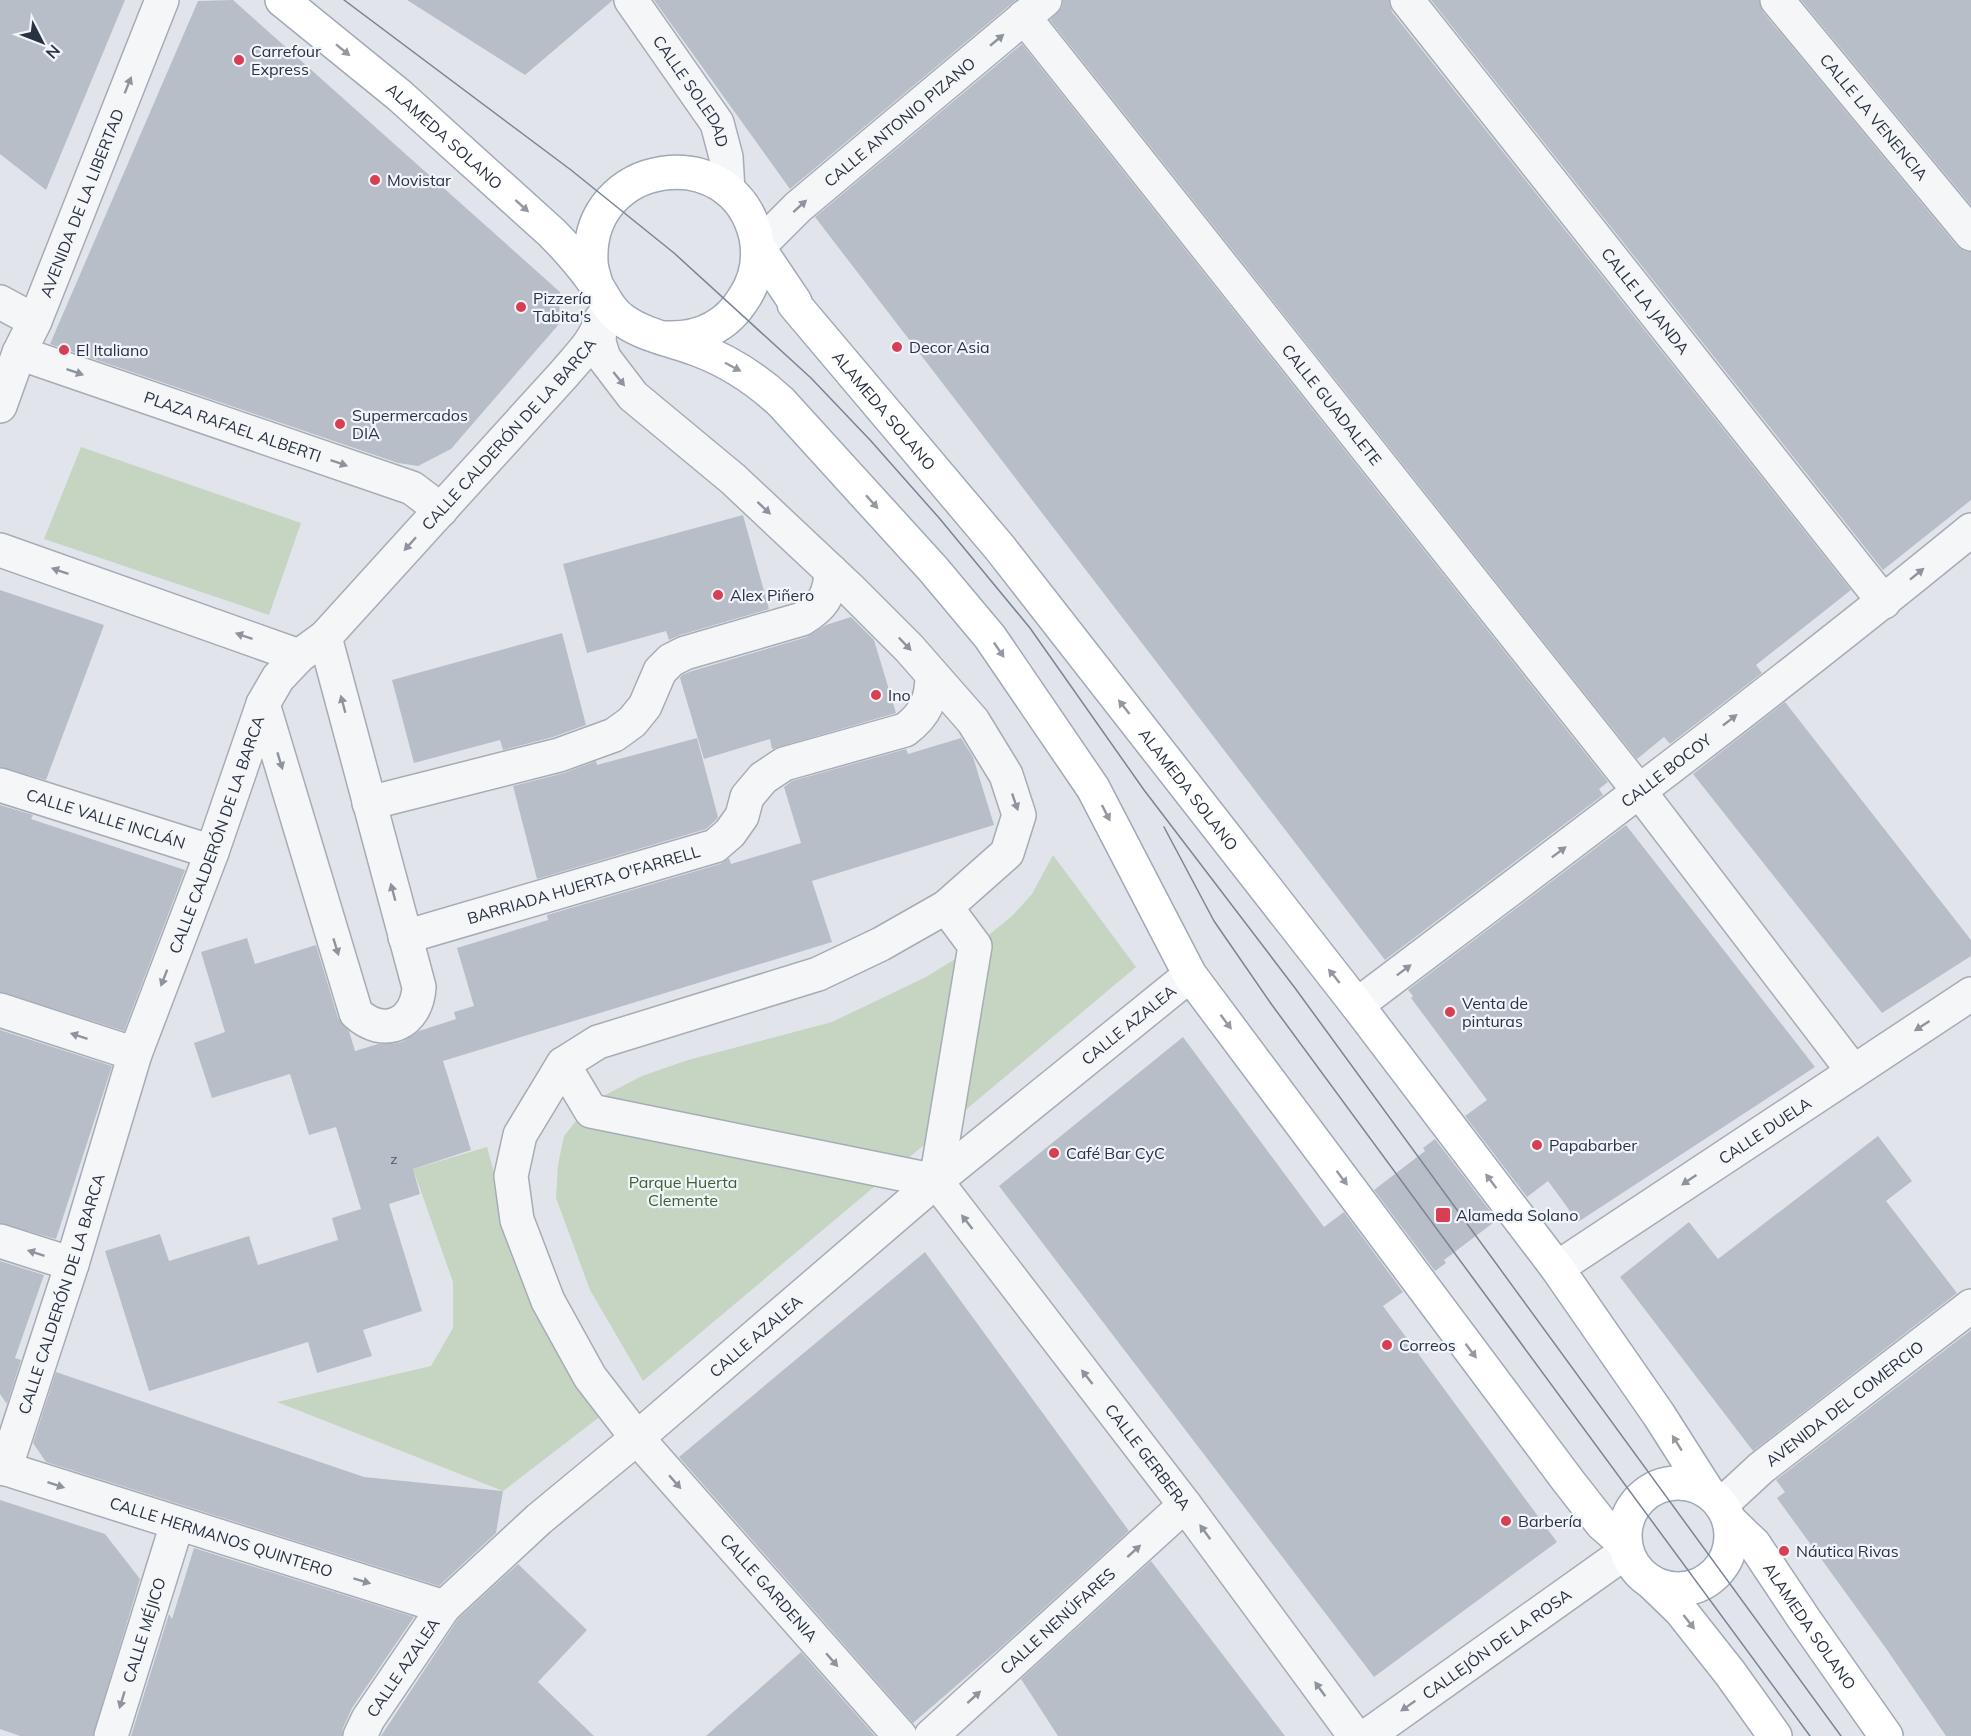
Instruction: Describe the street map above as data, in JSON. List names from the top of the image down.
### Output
{
  "streets": {
    "main road": ["ALAMEDA SOLANO"],
    "street": [
      "CALLE SOLEDAD",
      "CALLE LA VENENCIA",
      "CALLE ANTONIO PIZANO",
      "AVENIDA DE LA LIBERTAD",
      "CALLE LA JANDA",
      "CALLE GUADALETE",
      "PLAZA RAFAEL ALBERTI",
      "CALLE CALDERÓN DE LA BARCA",
      "CALLE BOCOY",
      "CALLE VALLE INCLÁN",
      "BARRIADA HUERTA O'FARRELL",
      "CALLE AZALEA",
      "CALLE DUELA",
      "AVENIDA DEL COMERCIO",
      "CALLE GERBERA",
      "CALLE HERMANOS QUINTERO",
      "CALLE GARDENIA",
      "CALLE NENÚFARES",
      "CALLE MÉJICO",
      "CALLEJÓN DE LA ROSA"
    ]
  },
  "crossings": [
    ["CALLE SOLEDAD", "CALLE ANTONIO PIZANO"],
    ["CALLE SOLEDAD", "ALAMEDA SOLANO"],
    ["CALLE SOLEDAD", "CALLE CALDERÓN DE LA BARCA"],
    ["CALLE ANTONIO PIZANO", "ALAMEDA SOLANO"],
    ["CALLE ANTONIO PIZANO", "CALLE GUADALETE"],
    ["CALLE ANTONIO PIZANO", "CALLE CALDERÓN DE LA BARCA"],
    ["ALAMEDA SOLANO", "CALLE CALDERÓN DE LA BARCA"],
    ["ALAMEDA SOLANO", "CALLE BOCOY"],
    ["ALAMEDA SOLANO", "CALLE AZALEA"],
    ["ALAMEDA SOLANO", "CALLE DUELA"],
    ["ALAMEDA SOLANO", "AVENIDA DEL COMERCIO"],
    ["ALAMEDA SOLANO", "CALLEJÓN DE LA ROSA"],
    ["AVENIDA DE LA LIBERTAD", "PLAZA RAFAEL ALBERTI"],
    ["CALLE LA JANDA", "CALLE BOCOY"],
    ["CALLE GUADALETE", "CALLE BOCOY"],
    ["CALLE GUADALETE", "CALLE DUELA"],
    ["PLAZA RAFAEL ALBERTI", "CALLE CALDERÓN DE LA BARCA"],
    ["CALLE CALDERÓN DE LA BARCA", "CALLE VALLE INCLÁN"],
    ["CALLE CALDERÓN DE LA BARCA", "CALLE HERMANOS QUINTERO"],
    ["CALLE AZALEA", "CALLE GERBERA"],
    ["CALLE AZALEA", "CALLE HERMANOS QUINTERO"],
    ["CALLE AZALEA", "CALLE GARDENIA"],
    ["AVENIDA DEL COMERCIO", "CALLEJÓN DE LA ROSA"],
    ["CALLE GERBERA", "CALLE NENÚFARES"],
    ["CALLE HERMANOS QUINTERO", "CALLE MÉJICO"]
  ],
  "one_way": [
    "CALLE ANTONIO PIZANO",
    "AVENIDA DE LA LIBERTAD",
    "CALLE BOCOY",
    "CALLE DUELA",
    "CALLE GERBERA",
    "CALLE HERMANOS QUINTERO",
    "CALLE GARDENIA",
    "CALLE NENÚFARES",
    "CALLE MÉJICO",
    "CALLEJÓN DE LA ROSA"
  ],
  "parks": ["Parque Huerta Clemente"],
  "places": {
    "other": [
      "Carrefour Express",
      "Movistar",
      "Pizzería Tabita's",
      "Decor Asia",
      "El Italiano",
      "Supermercados DIA",
      "Alex Piñero",
      "Ino",
      "Venta de pinturas",
      "Papabarber",
      "Café Bar CyC",
      "Correos",
      "Barbería",
      "Náutica Rivas"
    ],
    "transit": ["Alameda Solano"]
  },
  "house_numbers": ["z"],
  "north": "bottom right"
}
